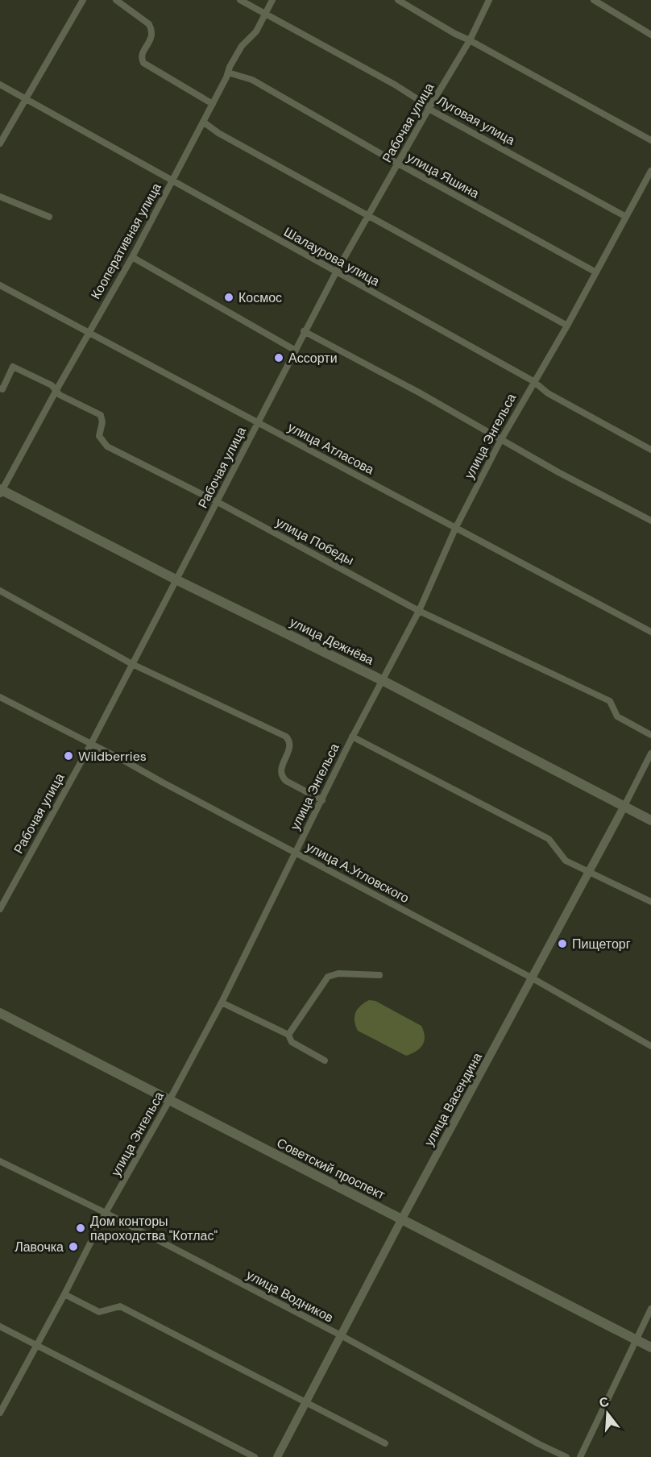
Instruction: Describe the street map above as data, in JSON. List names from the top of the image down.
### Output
{
  "streets": {
    "main road": ["улица Дежнёва", "Советский проспект"],
    "street": [
      "Луговая улица",
      "Рабочая улица",
      "улица Яшина",
      "Кооперативная улица",
      "Шалаурова улица",
      "улица Энгельса",
      "улица Атласова",
      "улица Победы",
      "улица А.Угловского",
      "улица Васендина",
      "улица Водников"
    ]
  },
  "crossings": [
    ["Луговая улица", "Рабочая улица"],
    ["Луговая улица", "Кооперативная улица"],
    ["Луговая улица", "улица Энгельса"],
    ["Рабочая улица", "улица Яшина"],
    ["Рабочая улица", "Шалаурова улица"],
    ["Рабочая улица", "улица Атласова"],
    ["Рабочая улица", "улица Победы"],
    ["Рабочая улица", "улица Дежнёва"],
    ["Рабочая улица", "улица А.Угловского"],
    ["улица Яшина", "Кооперативная улица"],
    ["улица Яшина", "улица Энгельса"],
    ["Кооперативная улица", "Шалаурова улица"],
    ["Кооперативная улица", "улица Атласова"],
    ["Кооперативная улица", "улица Победы"],
    ["Кооперативная улица", "улица Дежнёва"],
    ["Шалаурова улица", "улица Энгельса"],
    ["улица Энгельса", "улица Атласова"],
    ["улица Энгельса", "улица Победы"],
    ["улица Энгельса", "улица Дежнёва"],
    ["улица Энгельса", "улица А.Угловского"],
    ["улица Энгельса", "Советский проспект"],
    ["улица Энгельса", "улица Водников"],
    ["улица Дежнёва", "улица Васендина"],
    ["улица А.Угловского", "улица Васендина"],
    ["улица Васендина", "Советский проспект"],
    ["улица Васендина", "улица Водников"]
  ],
  "places": [
    "Космос",
    "Ассорти",
    "Wildberries",
    "Пищеторг",
    "Дом конторы пароходства \"Котлас\"",
    "Лавочка"
  ],
  "north": "top"
}
